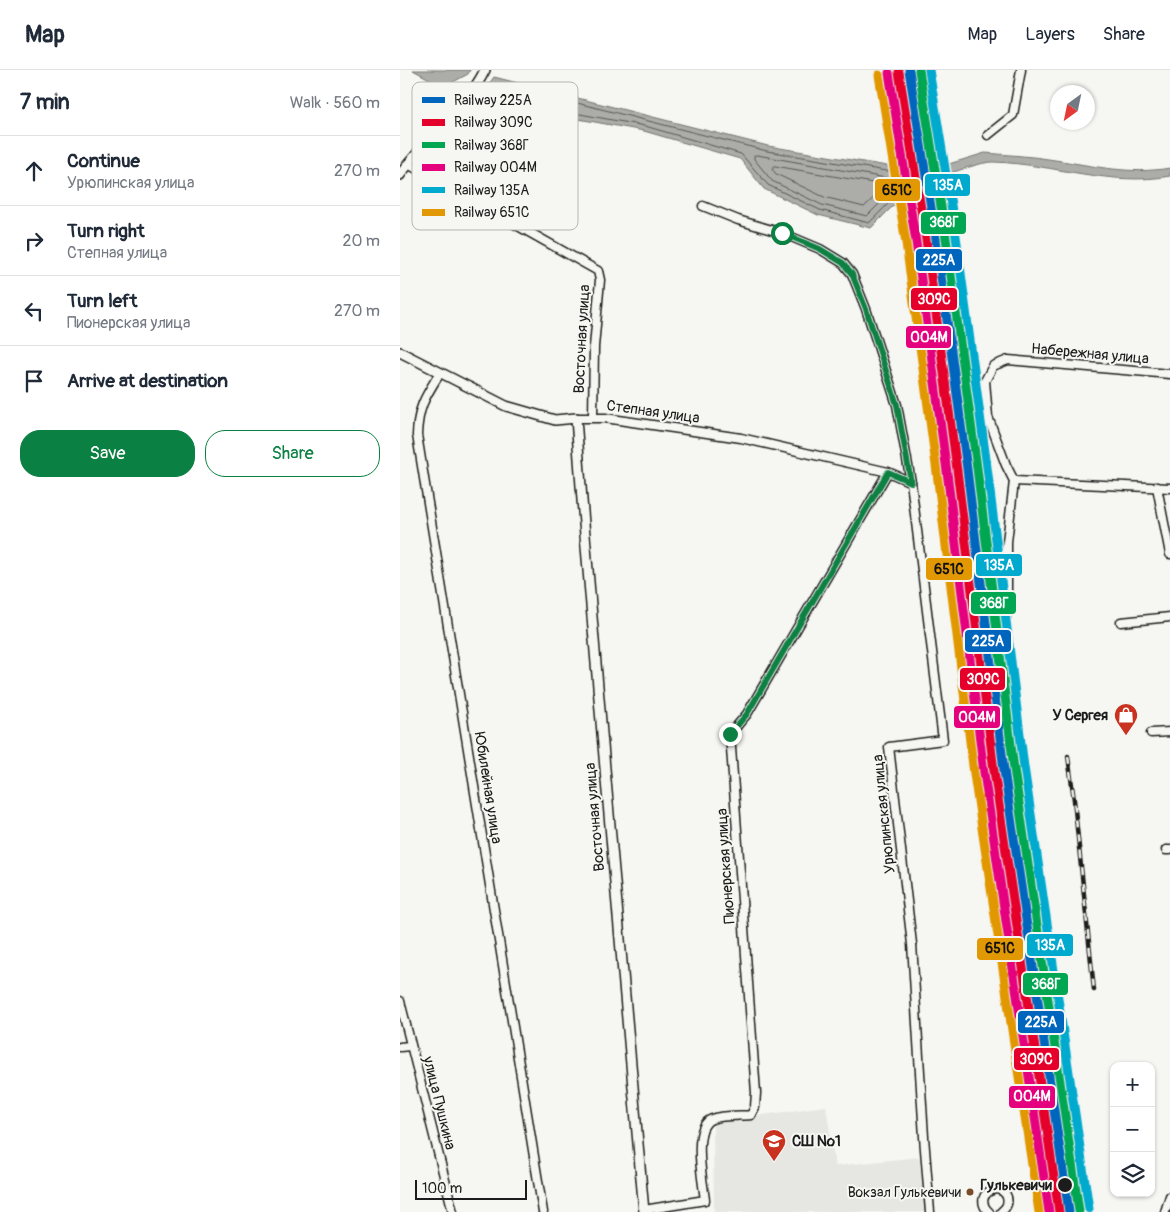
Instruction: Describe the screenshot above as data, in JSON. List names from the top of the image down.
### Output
{
  "streets": {
    "street": [
      "Восточная улица",
      "Набережная улица",
      "Степная улица",
      "Юбилейная улица",
      "Урюпинская улица",
      "Пионерская улица",
      "улица Пушкина"
    ]
  },
  "crossings": [
    ["Восточная улица", "Степная улица"],
    ["Восточная улица", "Пионерская улица"],
    ["Степная улица", "Юбилейная улица"],
    ["Степная улица", "Урюпинская улица"],
    ["Степная улица", "Пионерская улица"]
  ],
  "places": {
    "shop": ["У Сергея"],
    "school or university": ["СШ №1"],
    "other": ["Гулькевичи", "Вокзал Гулькевичи"]
  },
  "lines": [
    "rail line 225А",
    "rail line 368Г",
    "rail line 135А",
    "rail line 309С",
    "rail line 004М",
    "rail line 651С"
  ],
  "legend": [
    "Railway 225А",
    "Railway 309С",
    "Railway 368Г",
    "Railway 004М",
    "Railway 135А",
    "Railway 651С"
  ],
  "scale_bar": "100 m",
  "north": "bottom left",
  "page": {
    "header": "Map",
    "nav": ["Map", "Layers", "Share"],
    "heading": ["7 min", "Walk · 560 m"],
    "list": [
      ["Continue", "Урюпинская улица", "270 m"],
      ["Turn right", "Степная улица", "20 m"],
      ["Turn left", "Пионерская улица", "270 m"],
      "Arrive at destination"
    ],
    "buttons": ["Save", "Share"],
    "map_buttons": ["+", "−"],
    "scale": "100 m"
  }
}
